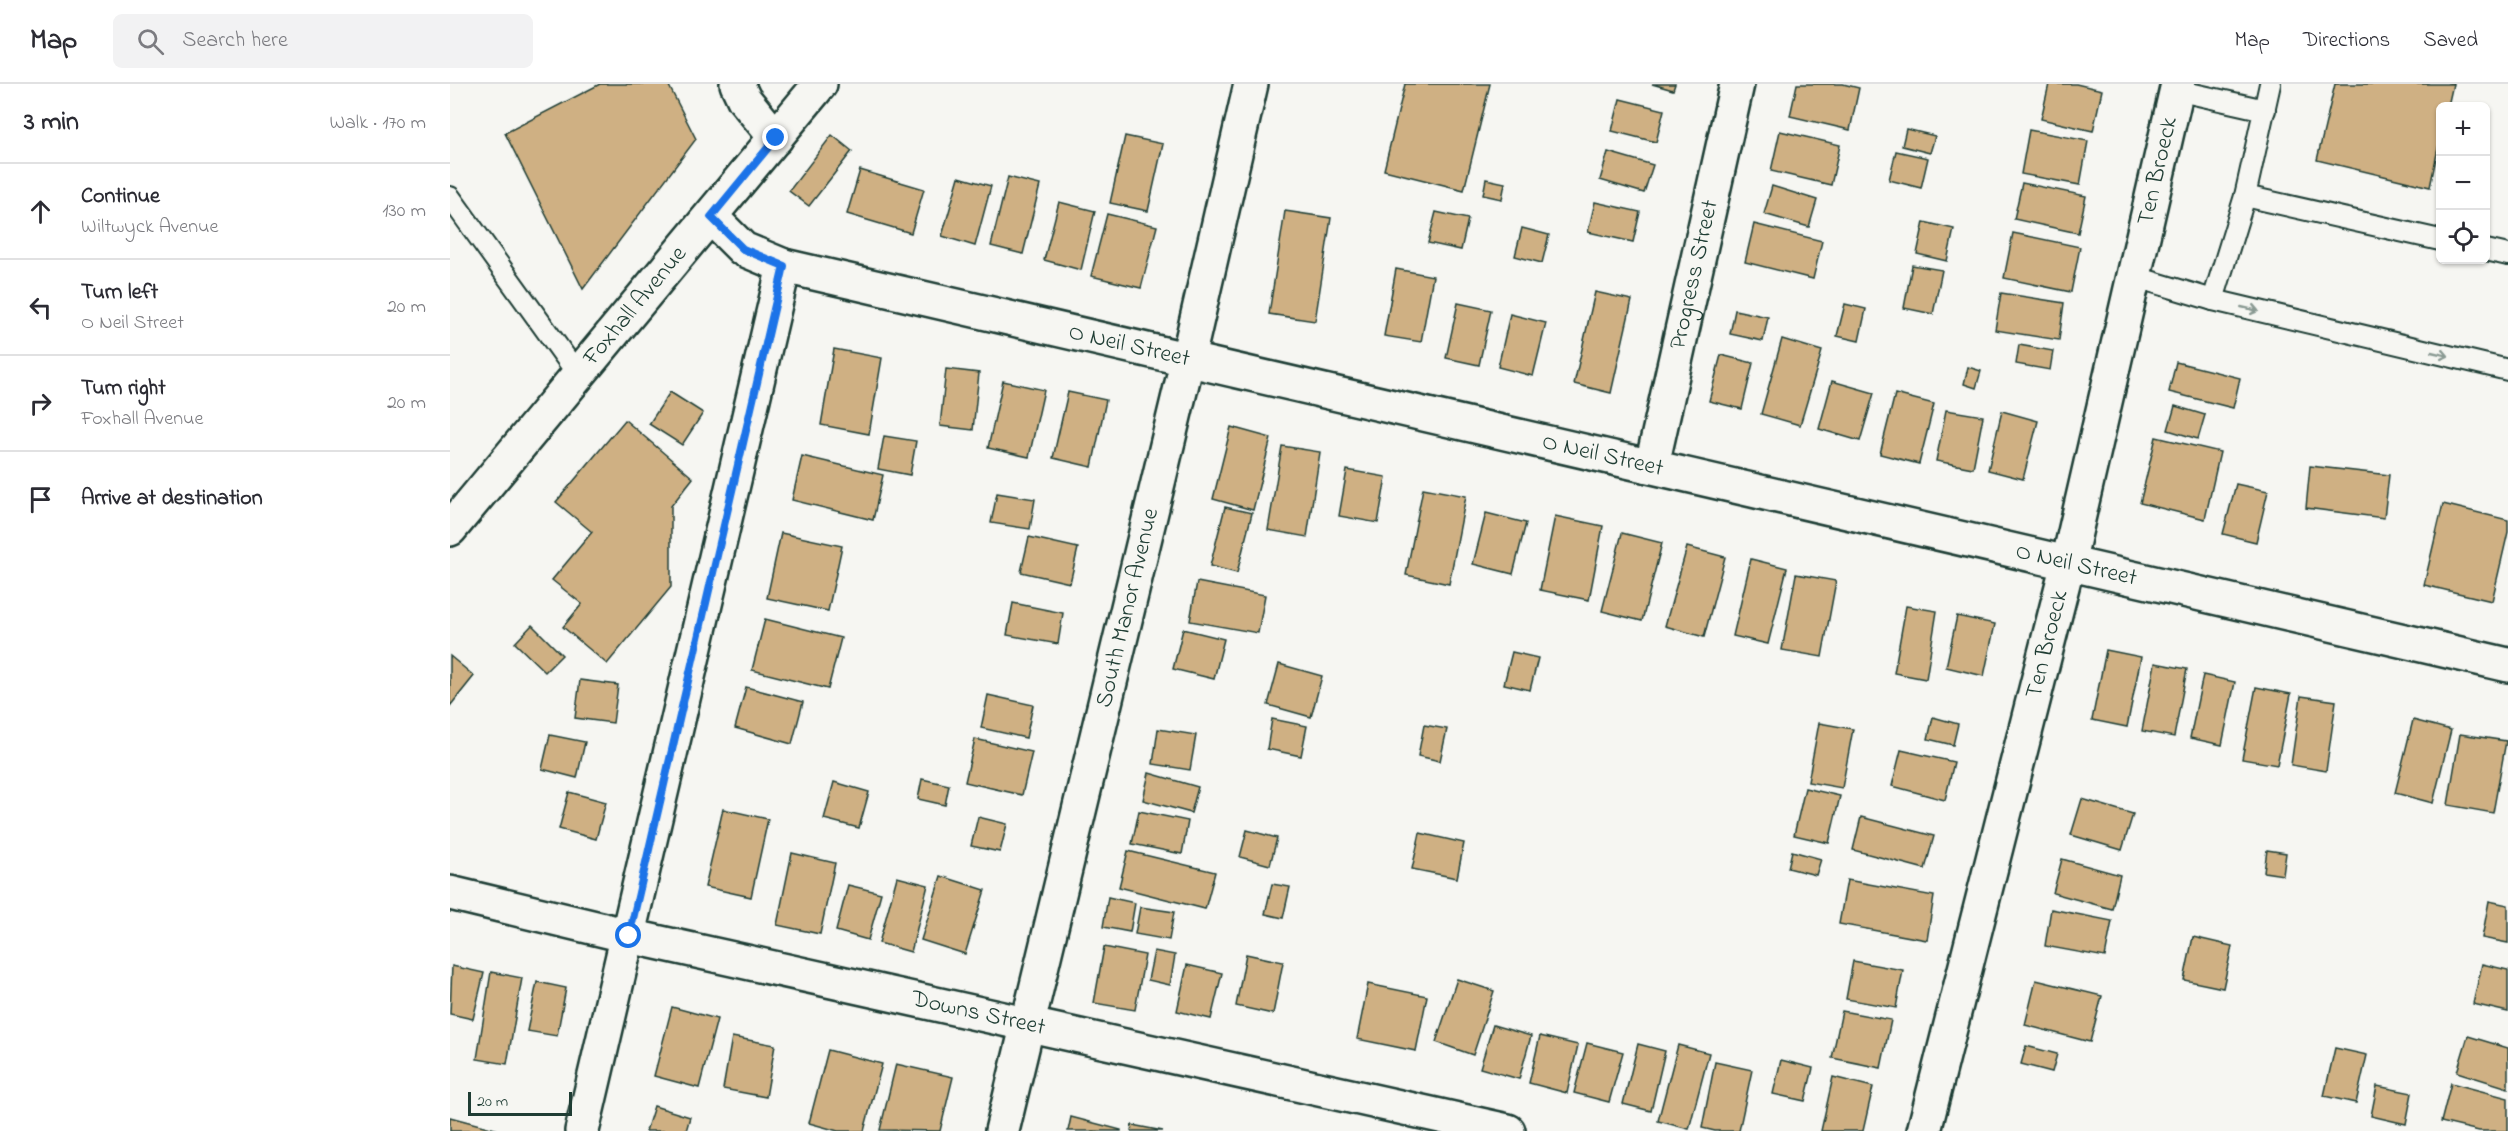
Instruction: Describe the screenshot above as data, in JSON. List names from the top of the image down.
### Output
{
  "streets": {
    "street": [
      "Ten Broeck",
      "Progress Street",
      "Foxhall Avenue",
      "O Neil Street",
      "South Manor Avenue",
      "Downs Street"
    ]
  },
  "crossings": [
    ["Ten Broeck", "O Neil Street"],
    ["Progress Street", "O Neil Street"],
    ["Foxhall Avenue", "O Neil Street"],
    ["O Neil Street", "South Manor Avenue"],
    ["South Manor Avenue", "Downs Street"]
  ],
  "scale_bar": "20 m",
  "page": {
    "header": "Map",
    "search": "Search here",
    "nav": ["Map", "Directions", "Saved"],
    "heading": ["3 min", "Walk · 170 m"],
    "map_buttons": ["+", "−"],
    "list": [
      ["Continue", "Wiltwyck Avenue", "130 m"],
      ["Turn left", "O Neil Street", "20 m"],
      ["Turn right", "Foxhall Avenue", "20 m"],
      "Arrive at destination"
    ],
    "scale": "20 m"
  }
}
